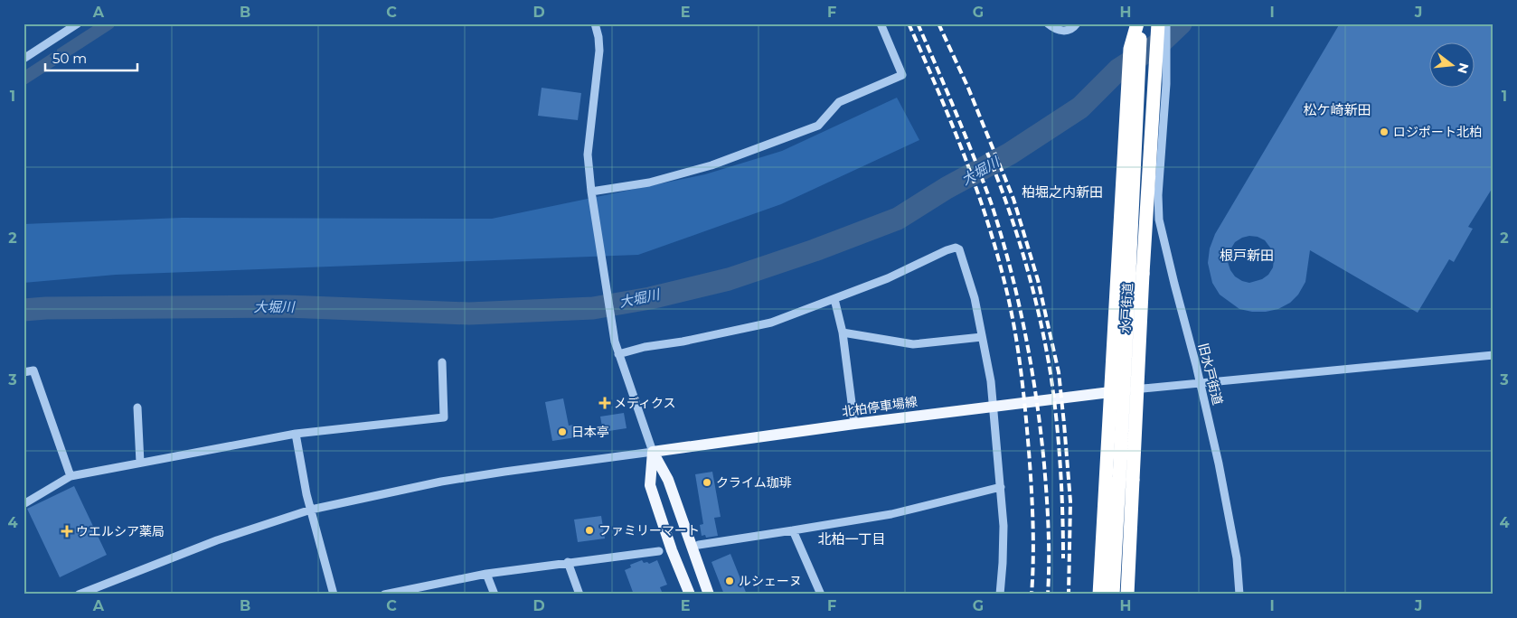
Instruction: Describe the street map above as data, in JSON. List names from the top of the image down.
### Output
{
  "streets": {
    "highway": ["水戸街道"],
    "main road": ["北柏停車場線"],
    "street": ["旧水戸街道"]
  },
  "districts": [
    "松ケ崎新田",
    "柏堀之内新田",
    "根戸新田",
    "北柏一丁目"
  ],
  "water": ["大堀川"],
  "places": {
    "other": [
      "ロジポート北柏",
      "日本亭",
      "クライム珈琲",
      "ファミリーマート",
      "ルシェーヌ"
    ],
    "health": ["メディクス", "ウエルシア薬局"]
  },
  "scale_bar": "50 m",
  "north": "right",
  "grid": {
    "columns": [
      "A",
      "B",
      "C",
      "D",
      "E",
      "F",
      "G",
      "H",
      "I",
      "J"
    ],
    "rows": [
      "1",
      "2",
      "3",
      "4"
    ]
  }
}
